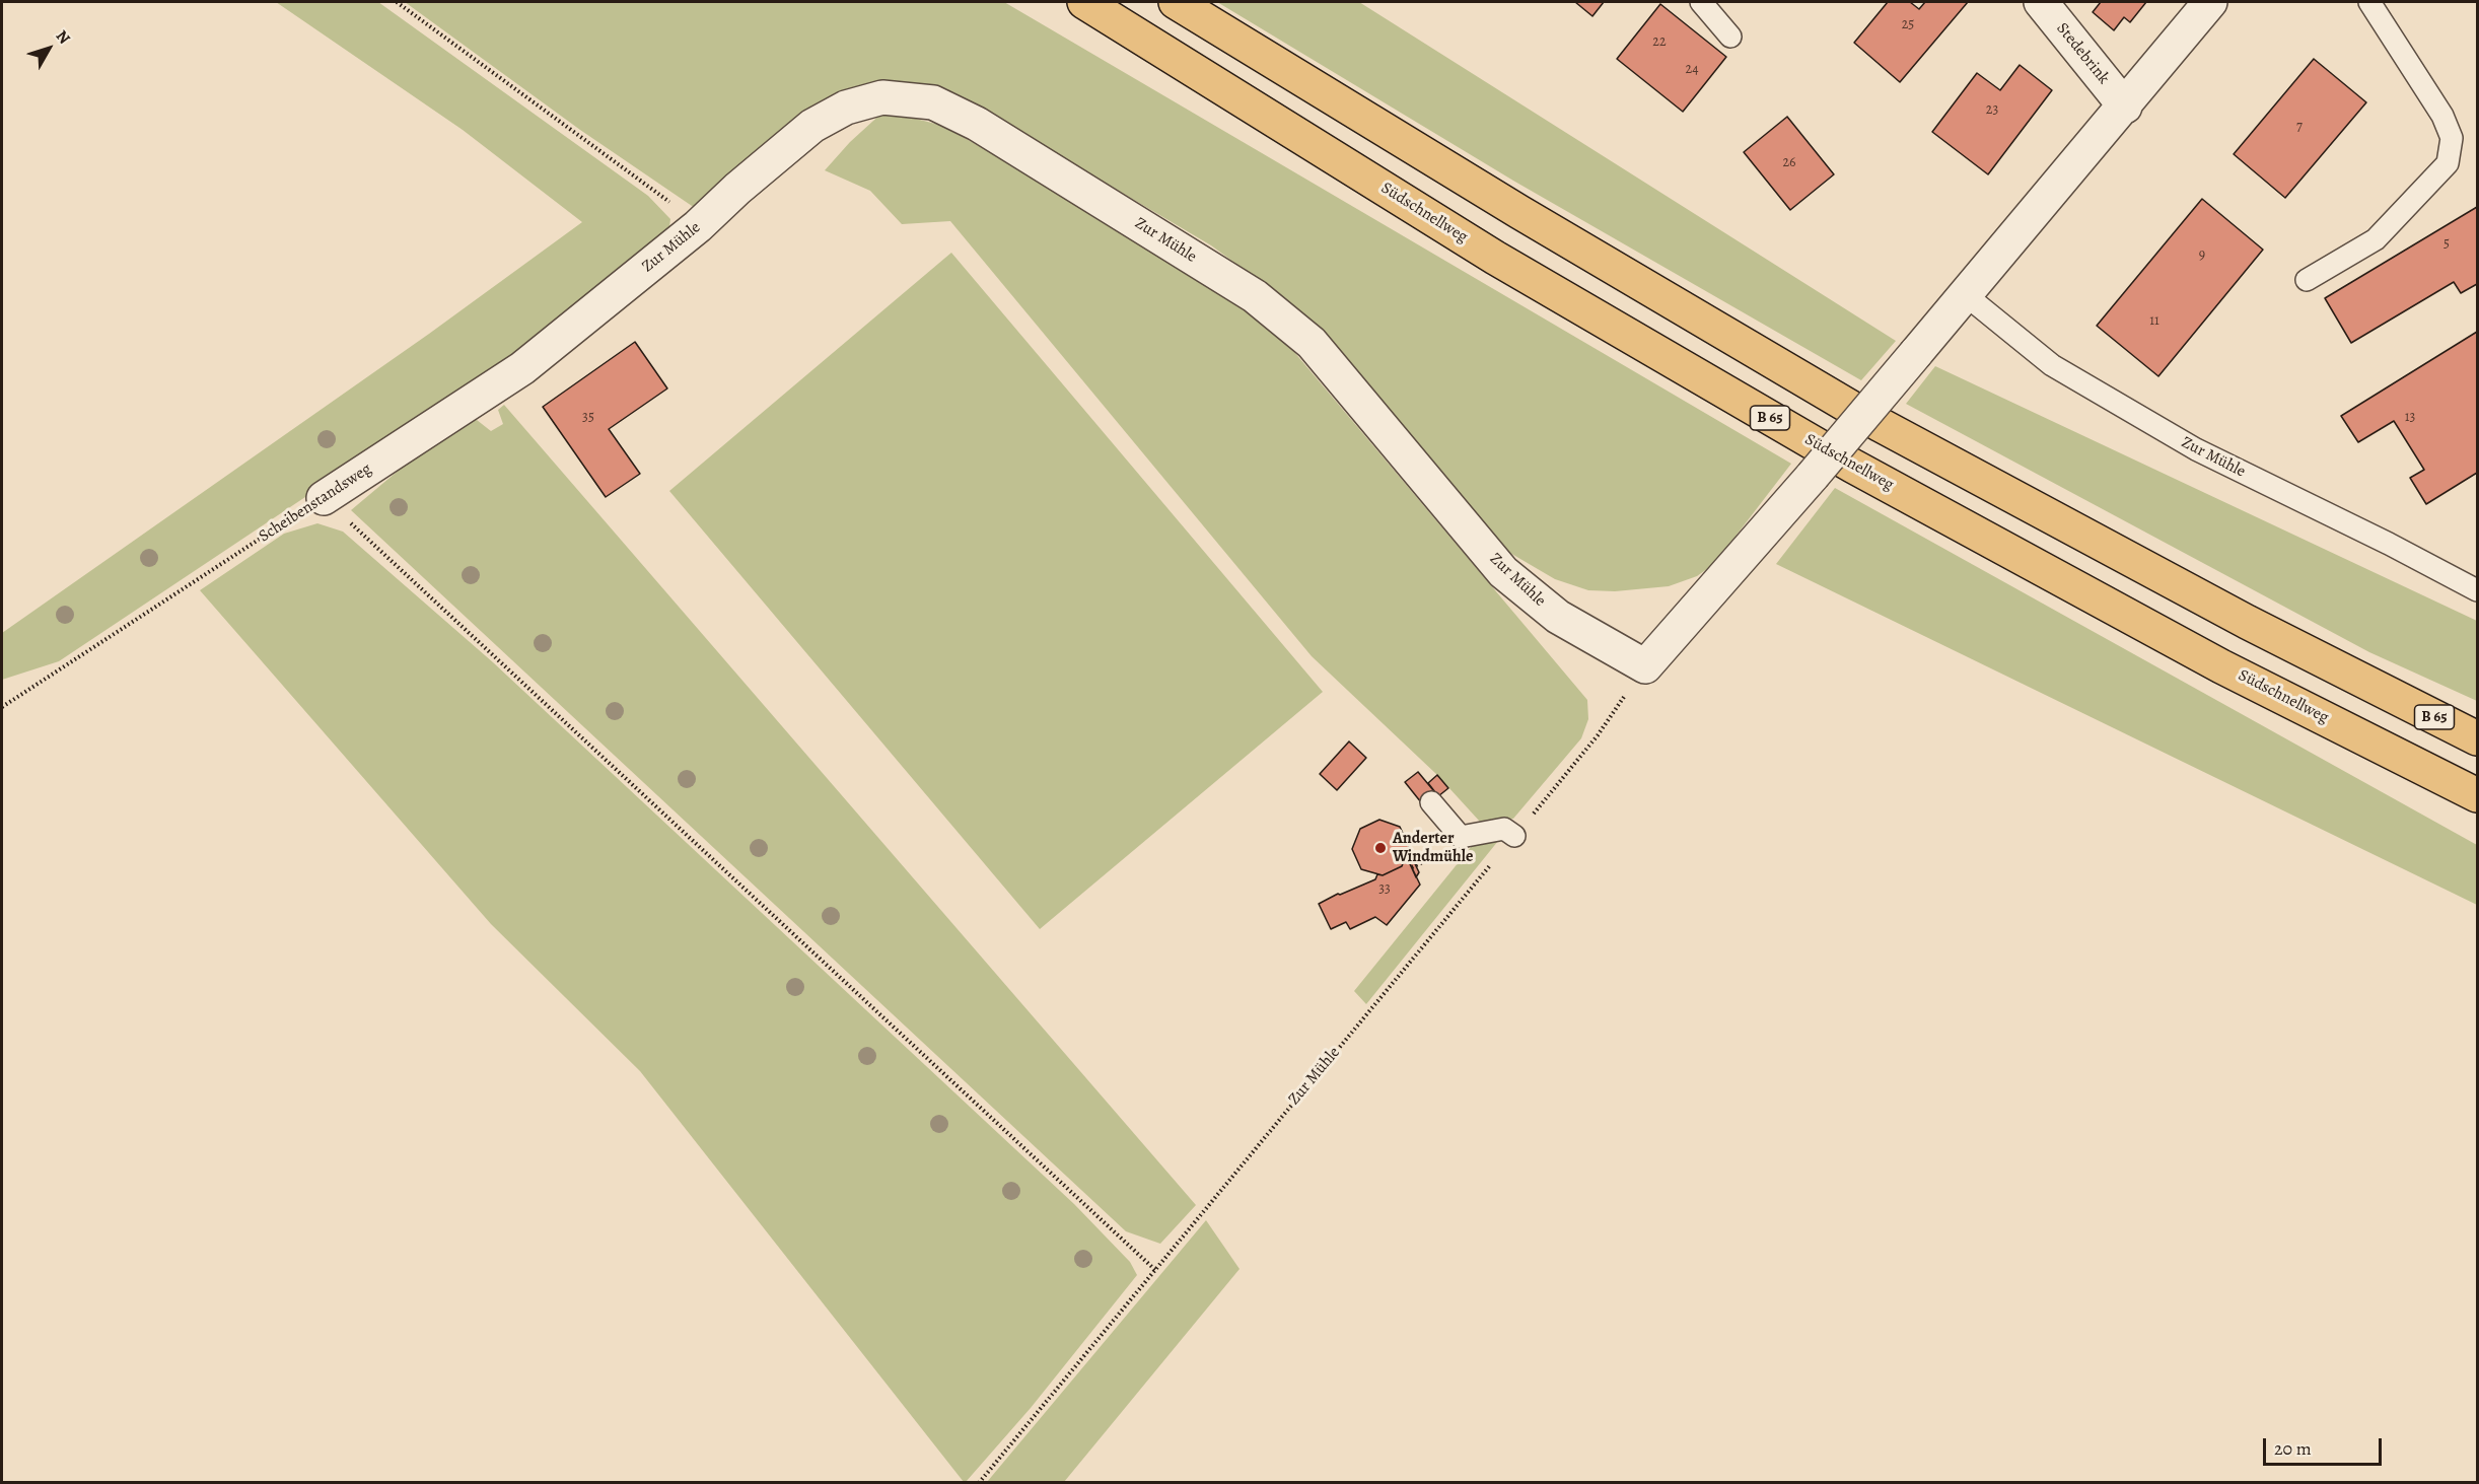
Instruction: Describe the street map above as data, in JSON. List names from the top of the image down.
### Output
{
  "streets": {
    "highway": ["Südschnellweg", "B 65"],
    "street": ["Stedebrink", "Zur Mühle", "Scheibenstandsweg"]
  },
  "crossings": [
    ["Zur Mühle", "Scheibenstandsweg"]
  ],
  "places": ["Anderter Windmühle"],
  "house_numbers": [
    "25",
    "22",
    "24",
    "23",
    "7",
    "26",
    "5",
    "9",
    "11",
    "35",
    "13",
    "33"
  ],
  "scale_bar": "20 m",
  "north": "top right"
}
